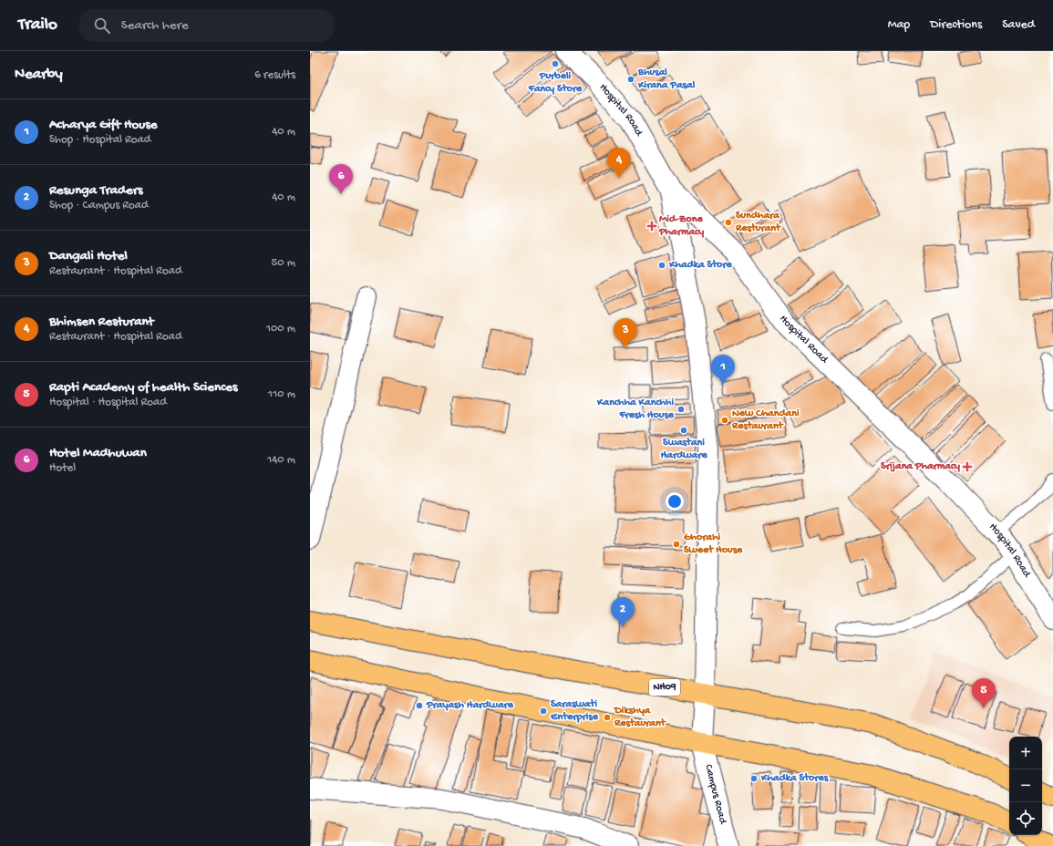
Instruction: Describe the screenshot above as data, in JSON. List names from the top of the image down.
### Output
{
  "streets": {
    "main road": ["NH09"],
    "street": ["Hospital Road", "Campus Road"]
  },
  "crossings": [
    ["Hospital Road", "Campus Road"],
    ["NH09", "Campus Road"]
  ],
  "places": {
    "other": [
      "Purbeli Fancy Store",
      "Bhusal Kirana Pasal",
      "Sundhara Resturant",
      "Khadka Store",
      "Kanchha Kanchhi Fresh House",
      "New Chandani Restaurant",
      "Swastani Hardware",
      "Ghorahi Sweet House",
      "Prayash Hardware",
      "Saraswati Enterprise",
      "Dikshya Restaurant",
      "Khadka Stores"
    ],
    "health": ["Mid-Zone Pharmacy", "Srijana Pharmacy"]
  },
  "page": {
    "header": "Trailo",
    "search": "Search here",
    "nav": ["Map", "Directions", "Saved"],
    "heading": ["Nearby", "6 results"],
    "list": [
      {
        "mark": "1",
        "name": "Acharya Gift House",
        "note": "Shop · Hospital Road",
        "value": "40 m"
      },
      {
        "mark": "2",
        "name": "Resunga Traders",
        "note": "Shop · Campus Road",
        "value": "40 m"
      },
      {
        "mark": "3",
        "name": "Dangali Hotel",
        "note": "Restaurant · Hospital Road",
        "value": "50 m"
      },
      {
        "mark": "4",
        "name": "Bhimsen Resturant",
        "note": "Restaurant · Hospital Road",
        "value": "100 m"
      },
      {
        "mark": "5",
        "name": "Rapti Academy of health Sciences",
        "note": "Hospital · Hospital Road",
        "value": "110 m"
      },
      {
        "mark": "6",
        "name": "Hotel Madhuwan",
        "note": "Hotel",
        "value": "140 m"
      }
    ],
    "pins": [
      "4",
      "6",
      "3",
      "1",
      "2",
      "5"
    ],
    "map_buttons": ["+", "−"]
  }
}
